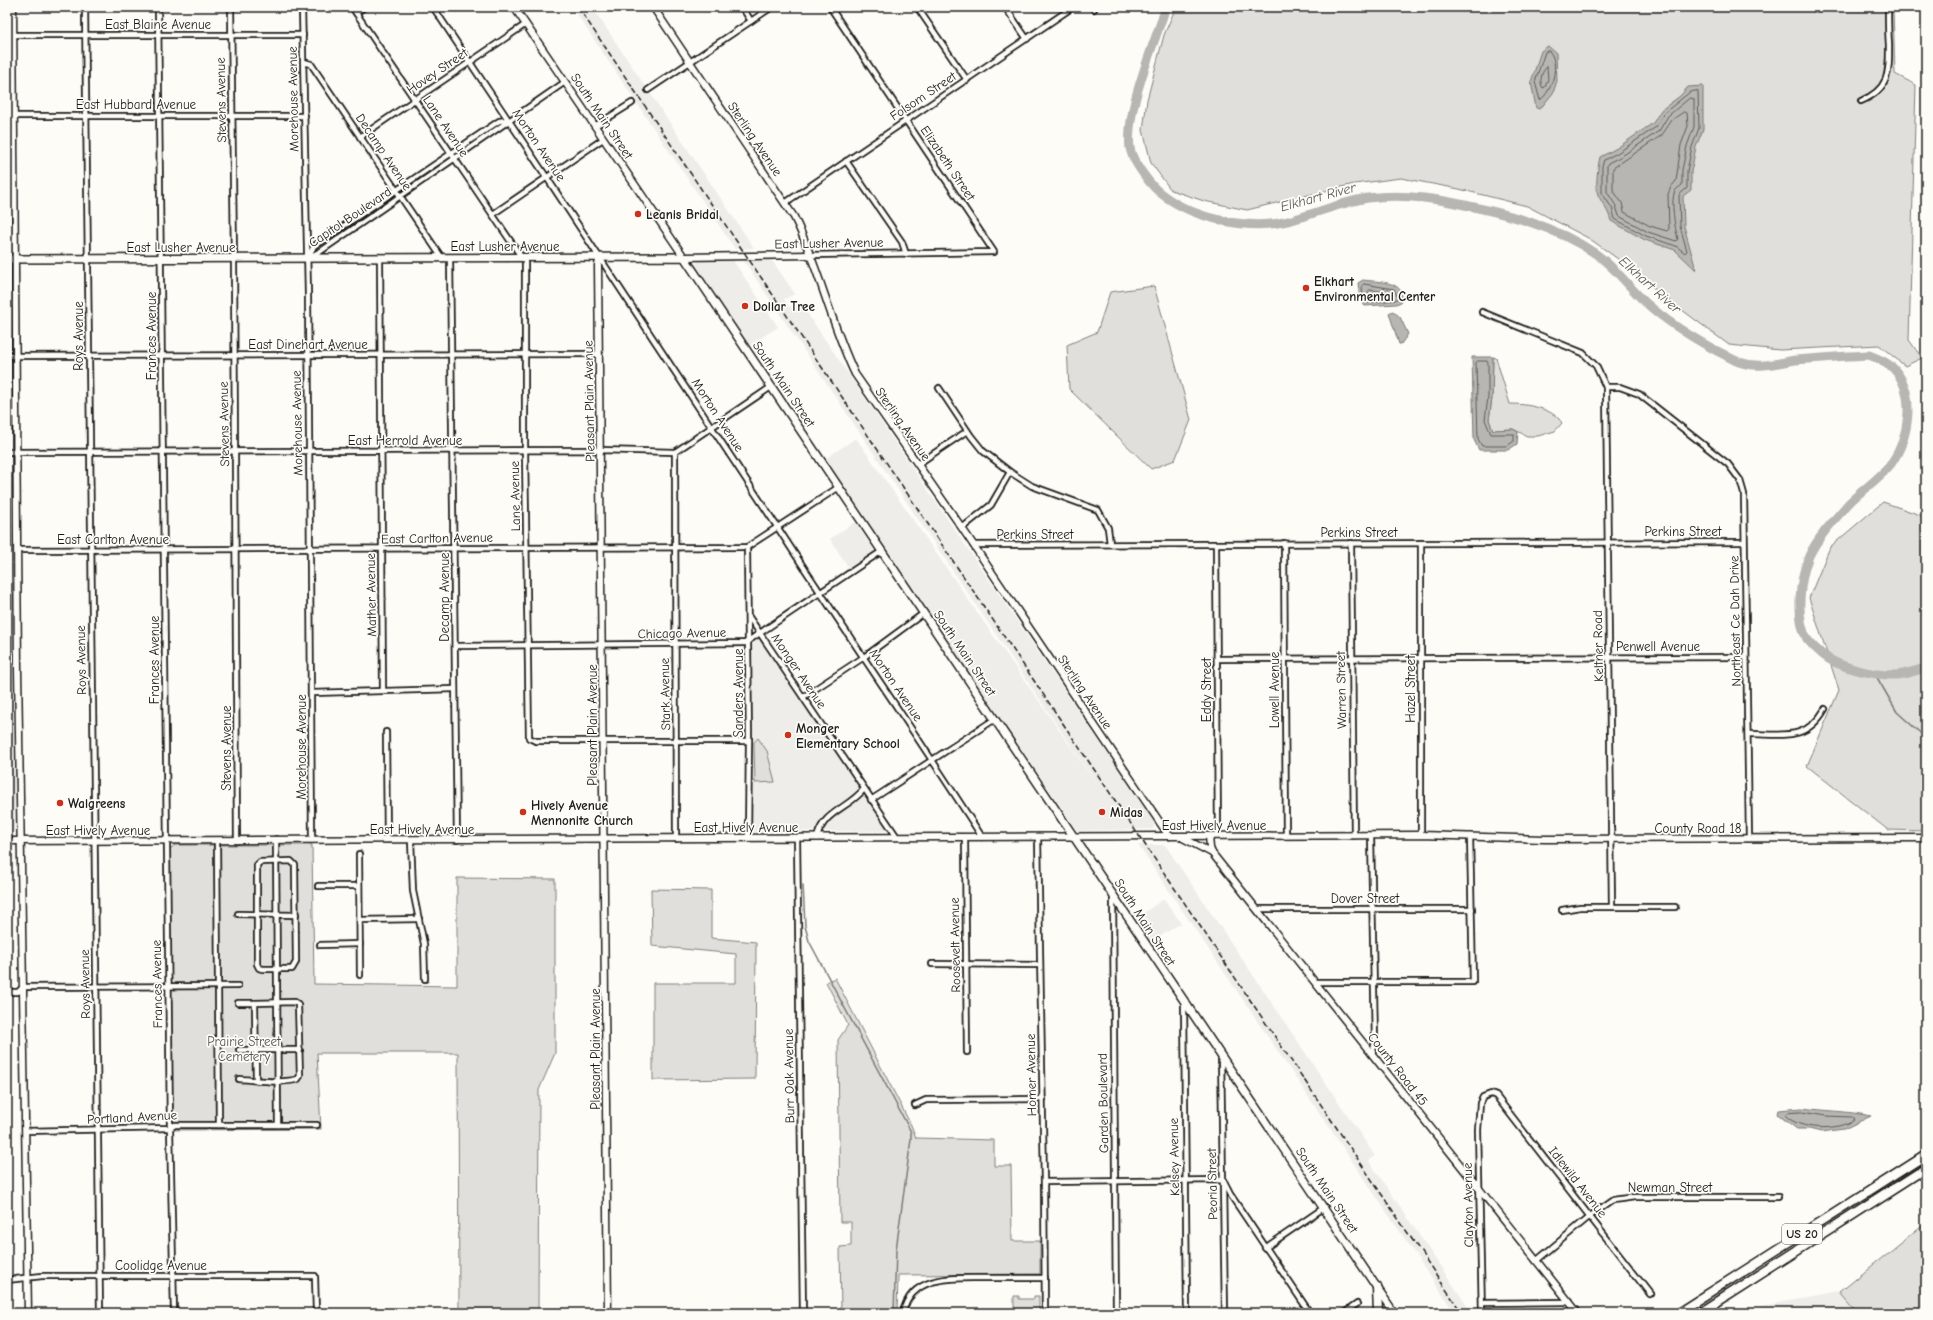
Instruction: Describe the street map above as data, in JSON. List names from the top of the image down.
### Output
{
  "streets": {
    "highway": ["US 20"],
    "main road": ["South Main Street", "East Lusher Avenue"],
    "street": [
      "East Blaine Avenue",
      "Hovey Street",
      "Folsom Street",
      "Morehouse Avenue",
      "Stevens Avenue",
      "East Hubbard Avenue",
      "Lane Avenue",
      "Sterling Avenue",
      "Morton Avenue",
      "Decamp Avenue",
      "Elizabeth Street",
      "Capitol Boulevard",
      "Roys Avenue",
      "Frances Avenue",
      "East Dinehart Avenue",
      "Pleasant Plain Avenue",
      "East Herrold Avenue",
      "Perkins Street",
      "East Carlton Avenue",
      "Mather Avenue",
      "Northeast Ce Dah Drive",
      "Chicago Avenue",
      "Keltner Road",
      "Penwell Avenue",
      "Monger Avenue",
      "Hazel Street",
      "Eddy Street",
      "Lowell Avenue",
      "Warren Street",
      "Sanders Avenue",
      "Stark Avenue",
      "East Hively Avenue",
      "County Road 18",
      "Dover Street",
      "Roosevelt Avenue",
      "County Road 45",
      "Homer Avenue",
      "Burr Oak Avenue",
      "Garden Boulevard",
      "Portland Avenue",
      "Kelsey Avenue",
      "Idlewild Avenue",
      "Peoria Street",
      "Newman Street",
      "Clayton Avenue",
      "Coolidge Avenue"
    ]
  },
  "crossings": [
    ["East Blaine Avenue", "Morehouse Avenue"],
    ["East Blaine Avenue", "Stevens Avenue"],
    ["East Blaine Avenue", "Roys Avenue"],
    ["East Blaine Avenue", "Frances Avenue"],
    ["Hovey Street", "South Main Street"],
    ["Hovey Street", "Lane Avenue"],
    ["Hovey Street", "Morton Avenue"],
    ["Hovey Street", "Decamp Avenue"],
    ["Folsom Street", "Sterling Avenue"],
    ["Folsom Street", "Elizabeth Street"],
    ["Morehouse Avenue", "East Hubbard Avenue"],
    ["Morehouse Avenue", "Decamp Avenue"],
    ["Morehouse Avenue", "Capitol Boulevard"],
    ["Morehouse Avenue", "East Lusher Avenue"],
    ["Morehouse Avenue", "East Dinehart Avenue"],
    ["Morehouse Avenue", "East Herrold Avenue"],
    ["Morehouse Avenue", "East Carlton Avenue"],
    ["Morehouse Avenue", "East Hively Avenue"],
    ["Stevens Avenue", "East Hubbard Avenue"],
    ["Stevens Avenue", "East Lusher Avenue"],
    ["Stevens Avenue", "East Dinehart Avenue"],
    ["Stevens Avenue", "East Herrold Avenue"],
    ["Stevens Avenue", "East Carlton Avenue"],
    ["Stevens Avenue", "East Hively Avenue"],
    ["East Hubbard Avenue", "Roys Avenue"],
    ["East Hubbard Avenue", "Frances Avenue"],
    ["South Main Street", "Capitol Boulevard"],
    ["South Main Street", "East Lusher Avenue"],
    ["South Main Street", "Chicago Avenue"],
    ["South Main Street", "East Hively Avenue"],
    ["South Main Street", "Garden Boulevard"],
    ["South Main Street", "Kelsey Avenue"],
    ["South Main Street", "Peoria Street"],
    ["Lane Avenue", "Capitol Boulevard"],
    ["Lane Avenue", "East Lusher Avenue"],
    ["Lane Avenue", "East Dinehart Avenue"],
    ["Lane Avenue", "Pleasant Plain Avenue"],
    ["Lane Avenue", "East Herrold Avenue"],
    ["Lane Avenue", "East Carlton Avenue"],
    ["Lane Avenue", "Chicago Avenue"],
    ["Sterling Avenue", "East Lusher Avenue"],
    ["Sterling Avenue", "Perkins Street"],
    ["Sterling Avenue", "East Hively Avenue"],
    ["Morton Avenue", "Capitol Boulevard"],
    ["Morton Avenue", "East Lusher Avenue"],
    ["Morton Avenue", "Pleasant Plain Avenue"],
    ["Morton Avenue", "Chicago Avenue"],
    ["Morton Avenue", "East Hively Avenue"],
    ["Decamp Avenue", "Capitol Boulevard"],
    ["Decamp Avenue", "East Lusher Avenue"],
    ["Decamp Avenue", "East Dinehart Avenue"],
    ["Decamp Avenue", "East Herrold Avenue"],
    ["Decamp Avenue", "East Carlton Avenue"],
    ["Decamp Avenue", "Chicago Avenue"],
    ["Decamp Avenue", "East Hively Avenue"],
    ["Elizabeth Street", "East Lusher Avenue"],
    ["Capitol Boulevard", "East Lusher Avenue"],
    ["East Lusher Avenue", "Roys Avenue"],
    ["East Lusher Avenue", "Frances Avenue"],
    ["East Lusher Avenue", "Pleasant Plain Avenue"],
    ["East Lusher Avenue", "Mather Avenue"],
    ["Roys Avenue", "East Dinehart Avenue"],
    ["Roys Avenue", "East Herrold Avenue"],
    ["Roys Avenue", "East Carlton Avenue"],
    ["Roys Avenue", "East Hively Avenue"],
    ["Roys Avenue", "Portland Avenue"],
    ["Roys Avenue", "Coolidge Avenue"],
    ["Frances Avenue", "East Dinehart Avenue"],
    ["Frances Avenue", "East Herrold Avenue"],
    ["Frances Avenue", "East Carlton Avenue"],
    ["Frances Avenue", "East Hively Avenue"],
    ["Frances Avenue", "Portland Avenue"],
    ["Frances Avenue", "Coolidge Avenue"],
    ["East Dinehart Avenue", "Pleasant Plain Avenue"],
    ["East Dinehart Avenue", "Mather Avenue"],
    ["Pleasant Plain Avenue", "East Herrold Avenue"],
    ["Pleasant Plain Avenue", "East Carlton Avenue"],
    ["Pleasant Plain Avenue", "Chicago Avenue"],
    ["Pleasant Plain Avenue", "East Hively Avenue"],
    ["East Herrold Avenue", "Mather Avenue"],
    ["East Herrold Avenue", "Stark Avenue"],
    ["Perkins Street", "Northeast Ce Dah Drive"],
    ["Perkins Street", "Keltner Road"],
    ["Perkins Street", "Hazel Street"],
    ["Perkins Street", "Eddy Street"],
    ["Perkins Street", "Lowell Avenue"],
    ["Perkins Street", "Warren Street"],
    ["East Carlton Avenue", "Mather Avenue"],
    ["East Carlton Avenue", "Sanders Avenue"],
    ["East Carlton Avenue", "Stark Avenue"],
    ["Northeast Ce Dah Drive", "Keltner Road"],
    ["Northeast Ce Dah Drive", "Penwell Avenue"],
    ["Northeast Ce Dah Drive", "County Road 18"],
    ["Chicago Avenue", "Monger Avenue"],
    ["Chicago Avenue", "Sanders Avenue"],
    ["Chicago Avenue", "Stark Avenue"],
    ["Keltner Road", "Penwell Avenue"],
    ["Keltner Road", "County Road 18"],
    ["Penwell Avenue", "Hazel Street"],
    ["Penwell Avenue", "Eddy Street"],
    ["Penwell Avenue", "Lowell Avenue"],
    ["Penwell Avenue", "Warren Street"],
    ["Monger Avenue", "Sanders Avenue"],
    ["Monger Avenue", "East Hively Avenue"],
    ["Hazel Street", "East Hively Avenue"],
    ["Eddy Street", "East Hively Avenue"],
    ["Lowell Avenue", "East Hively Avenue"],
    ["Warren Street", "East Hively Avenue"],
    ["Sanders Avenue", "East Hively Avenue"],
    ["Stark Avenue", "East Hively Avenue"],
    ["East Hively Avenue", "County Road 18"],
    ["East Hively Avenue", "Roosevelt Avenue"],
    ["East Hively Avenue", "County Road 45"],
    ["East Hively Avenue", "Homer Avenue"],
    ["East Hively Avenue", "Burr Oak Avenue"],
    ["Dover Street", "County Road 45"],
    ["County Road 45", "Newman Street"],
    ["County Road 45", "Clayton Avenue"],
    ["Idlewild Avenue", "Newman Street"],
    ["Idlewild Avenue", "Clayton Avenue"]
  ],
  "water": ["Elkhart River"],
  "parks": ["Prairie Street Cemetery"],
  "places": [
    "Leanis Bridal",
    "Elkhart Environmental Center",
    "Dollar Tree",
    "Monger Elementary School",
    "Walgreens",
    "Hively Avenue Mennonite Church",
    "Midas"
  ]
}
